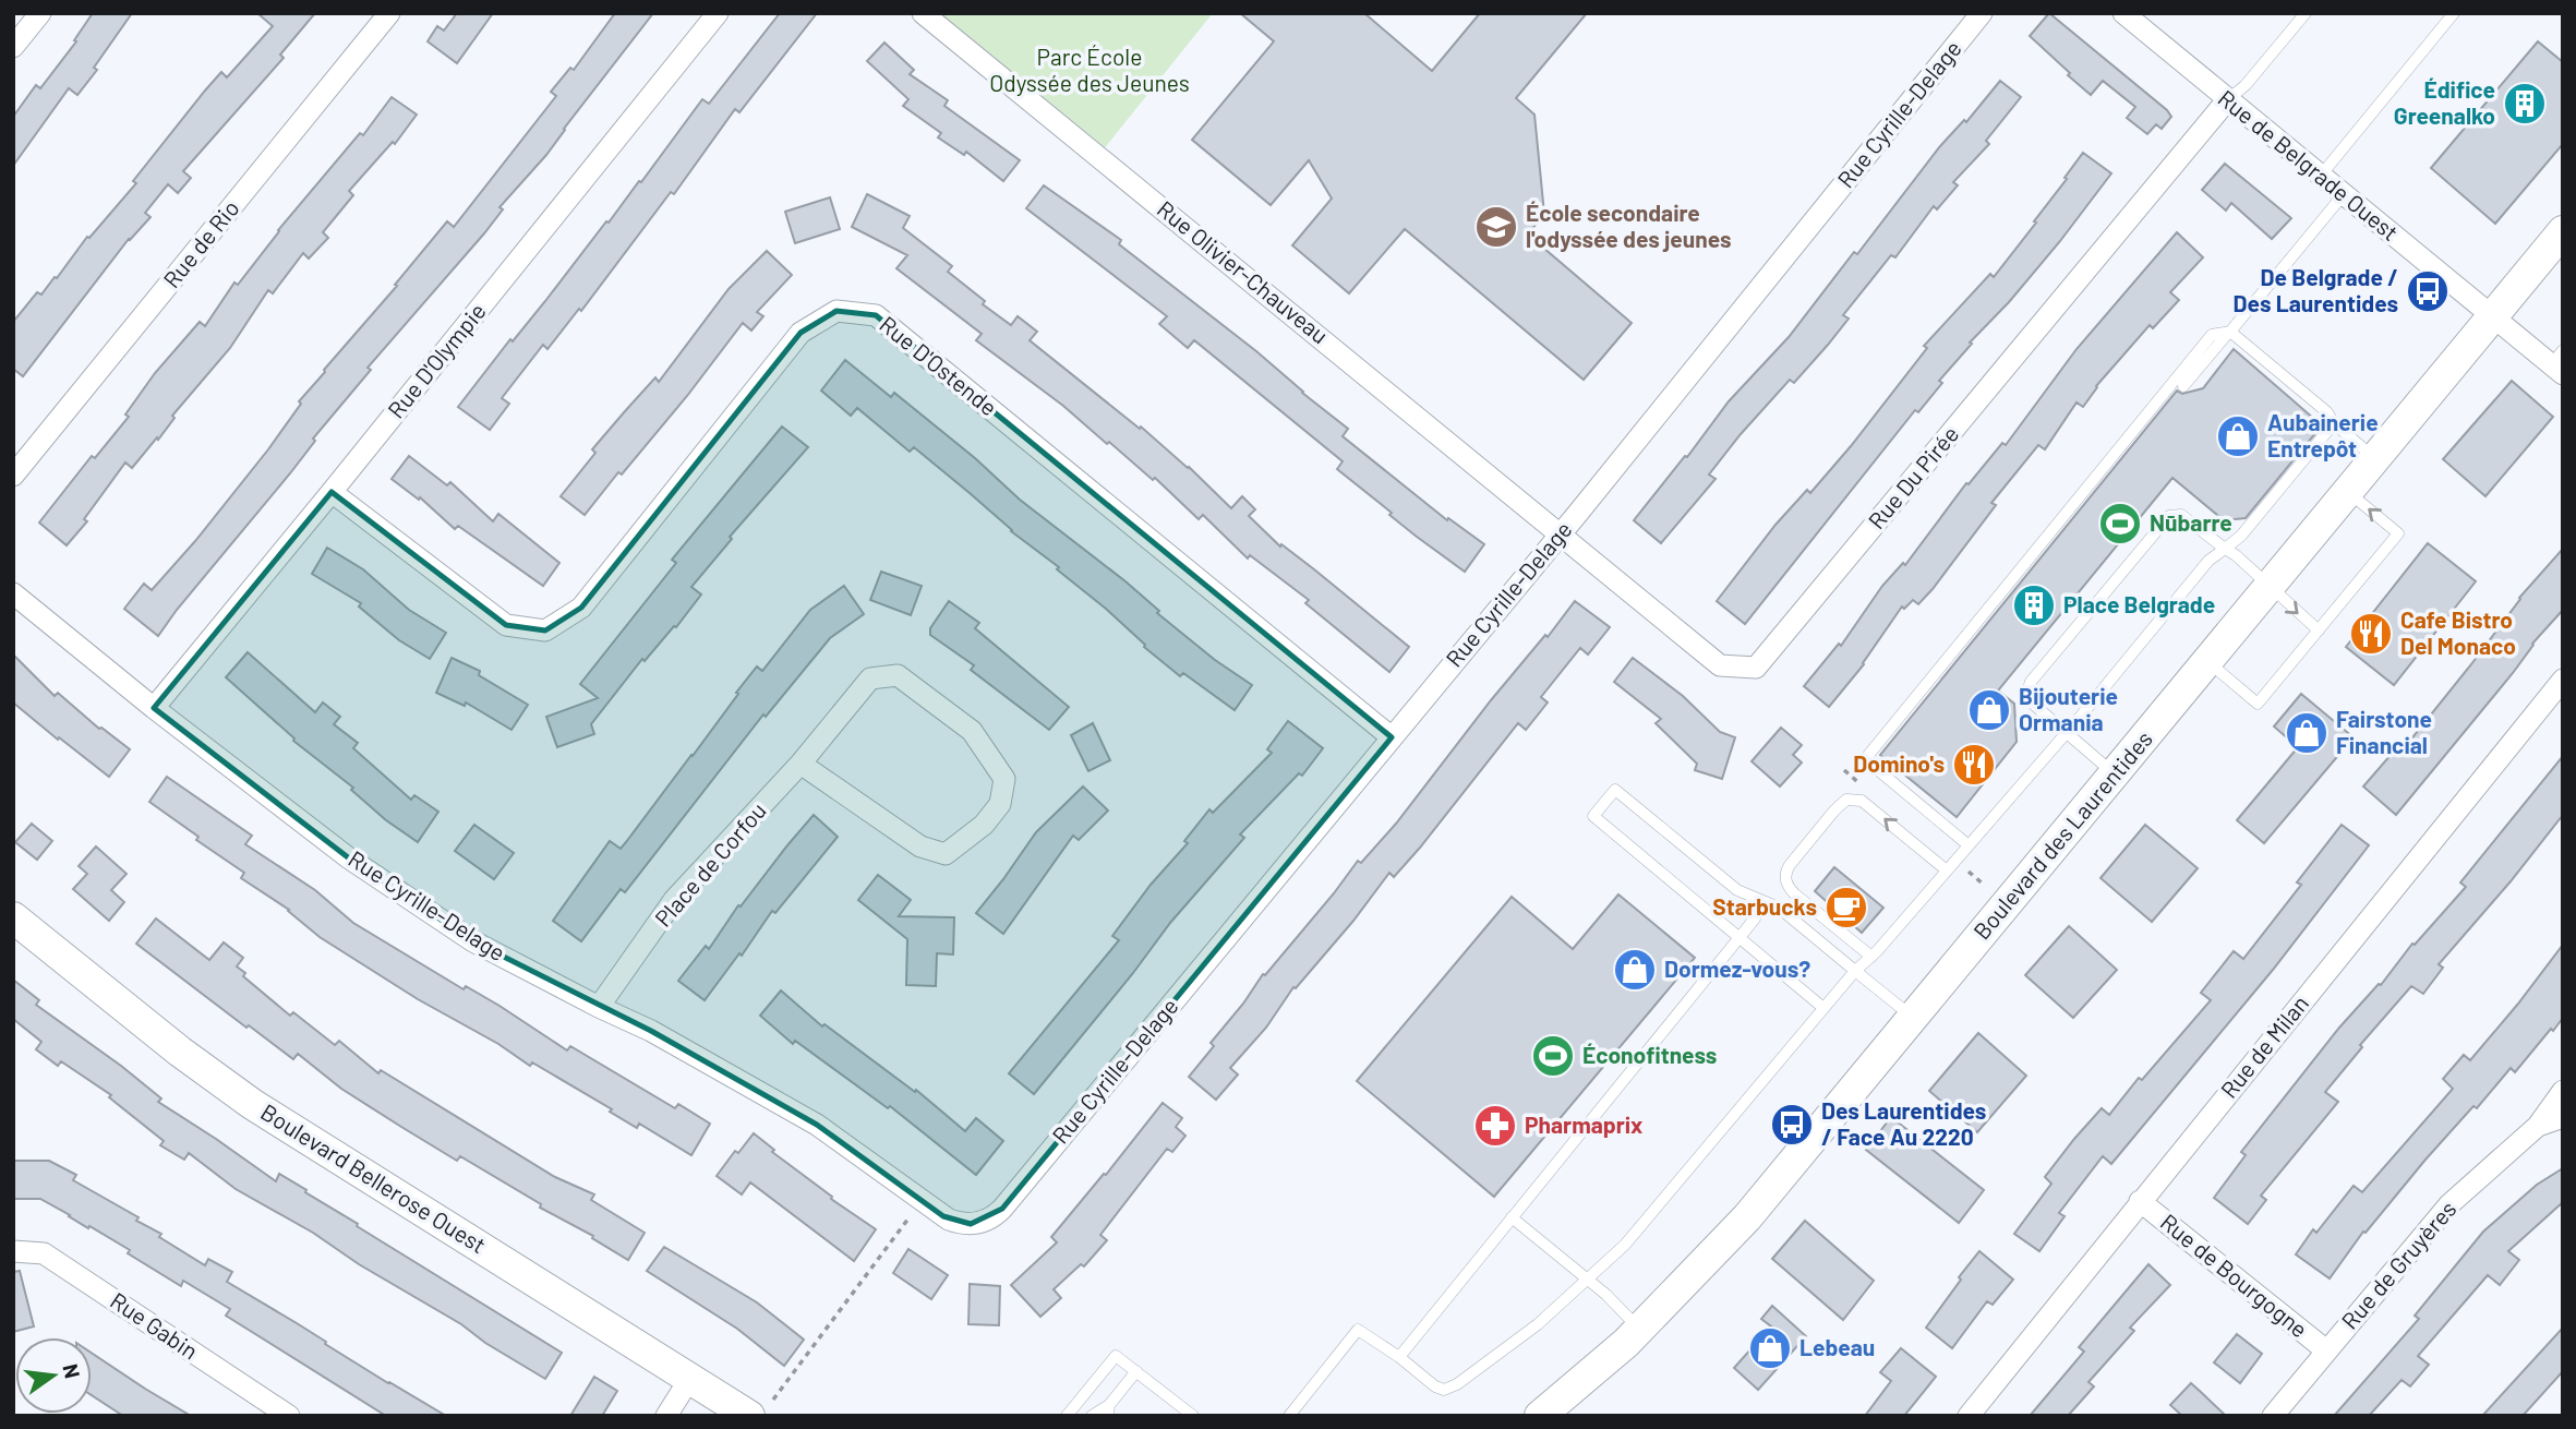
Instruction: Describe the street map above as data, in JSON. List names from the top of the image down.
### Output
{
  "streets": {
    "main road": ["Boulevard des Laurentides", "Boulevard Bellerose Ouest"],
    "street": [
      "Rue Cyrille-Delage",
      "Rue de Belgrade Ouest",
      "Rue de Rio",
      "Rue Olivier-Chauveau",
      "Rue D'Olympie",
      "Rue D'Ostende",
      "Rue Du Pirée",
      "Place de Corfou",
      "Rue de Milan",
      "Rue de Gruyères",
      "Rue de Bourgogne",
      "Rue Gabin"
    ]
  },
  "crossings": [
    ["Rue Cyrille-Delage", "Rue Olivier-Chauveau"],
    ["Rue Cyrille-Delage", "Rue D'Olympie"],
    ["Rue Cyrille-Delage", "Rue D'Ostende"],
    ["Rue Cyrille-Delage", "Rue Du Pirée"],
    ["Rue Cyrille-Delage", "Place de Corfou"],
    ["Rue de Belgrade Ouest", "Rue Du Pirée"],
    ["Rue de Belgrade Ouest", "Boulevard des Laurentides"],
    ["Rue Olivier-Chauveau", "Rue Du Pirée"],
    ["Rue D'Olympie", "Rue D'Ostende"],
    ["Rue de Milan", "Rue de Bourgogne"],
    ["Rue de Gruyères", "Rue de Bourgogne"]
  ],
  "parks": ["Parc École Odyssée des Jeunes"],
  "places": {
    "building": ["Édifice Greenalko", "Place Belgrade"],
    "school or university": ["École secondaire l'odyssée des jeunes"],
    "bus stop": ["De Belgrade / Des Laurentides", "Des Laurentides / Face Au 2220"],
    "shop": [
      "Aubainerie Entrepôt",
      "Bijouterie Ormania",
      "Fairstone Financial",
      "Dormez-vous?",
      "Lebeau"
    ],
    "sports": ["Nūbarre", "Éconofitness"],
    "restaurant": ["Cafe Bistro Del Monaco", "Domino's"],
    "cafe": ["Starbucks"],
    "pharmacy": ["Pharmaprix"]
  },
  "north": "right"
}
